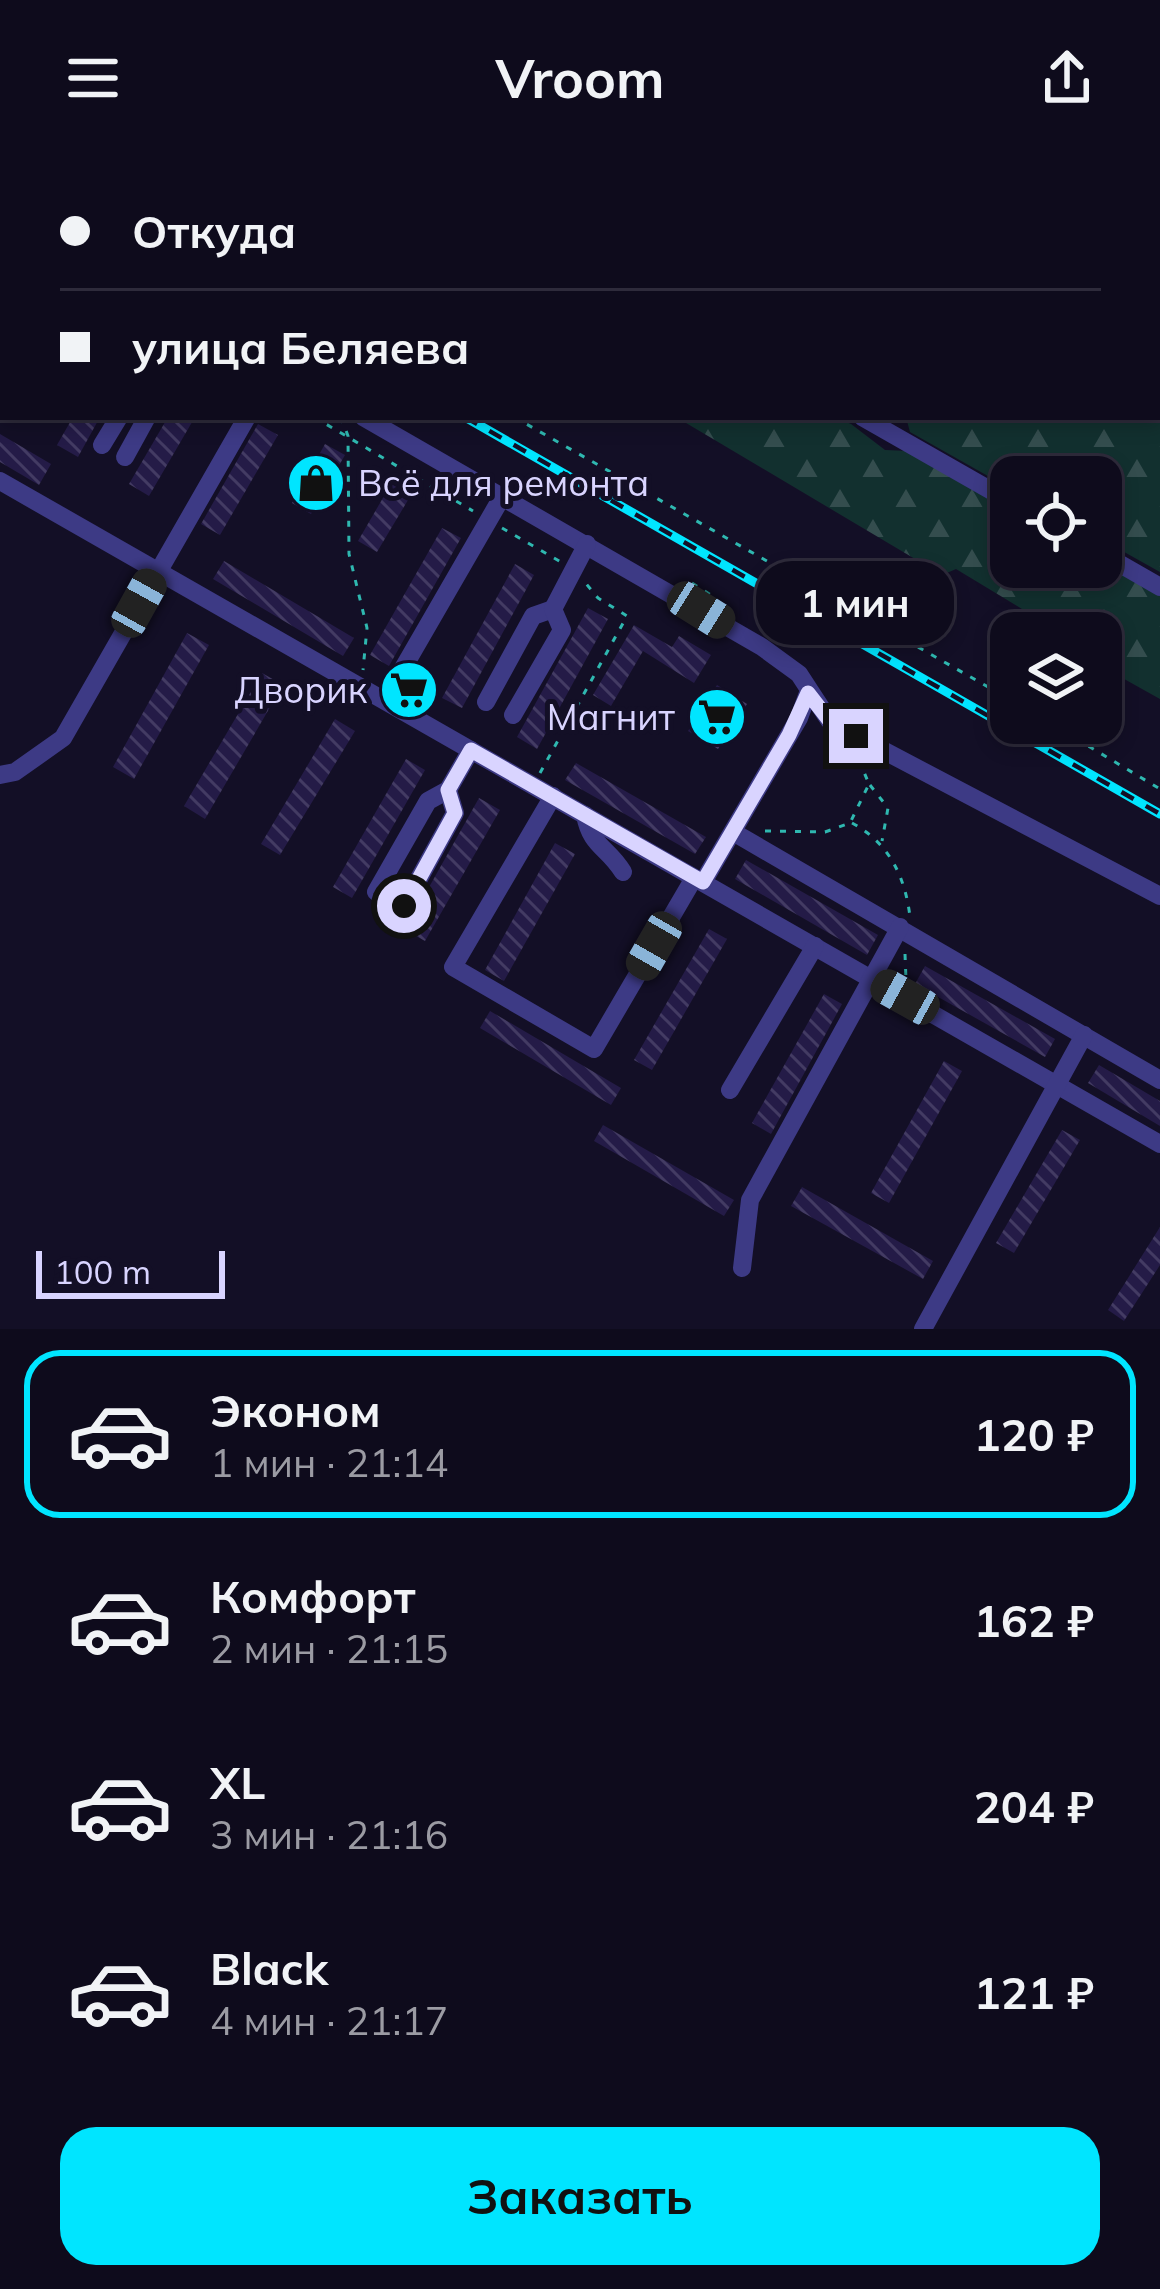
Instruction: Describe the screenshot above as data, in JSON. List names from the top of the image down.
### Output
{
  "places": {
    "shop": ["Всё для ремонта"],
    "supermarket": ["Дворик", "Магнит"]
  },
  "scale_bar": "100 m",
  "page": {
    "header": "Vroom",
    "banner": ["Откуда", "улица Беляева"],
    "bubble": "1 мин",
    "scale": "100 m",
    "list": [
      {
        "name": "Эконом",
        "note": "1 мин · 21:14",
        "value": "120 ₽"
      },
      {
        "name": "Комфорт",
        "note": "2 мин · 21:15",
        "value": "162 ₽"
      },
      {
        "name": "XL",
        "note": "3 мин · 21:16",
        "value": "204 ₽"
      },
      {
        "name": "Black",
        "note": "4 мин · 21:17",
        "value": "121 ₽"
      }
    ],
    "buttons": "Заказать"
  }
}
